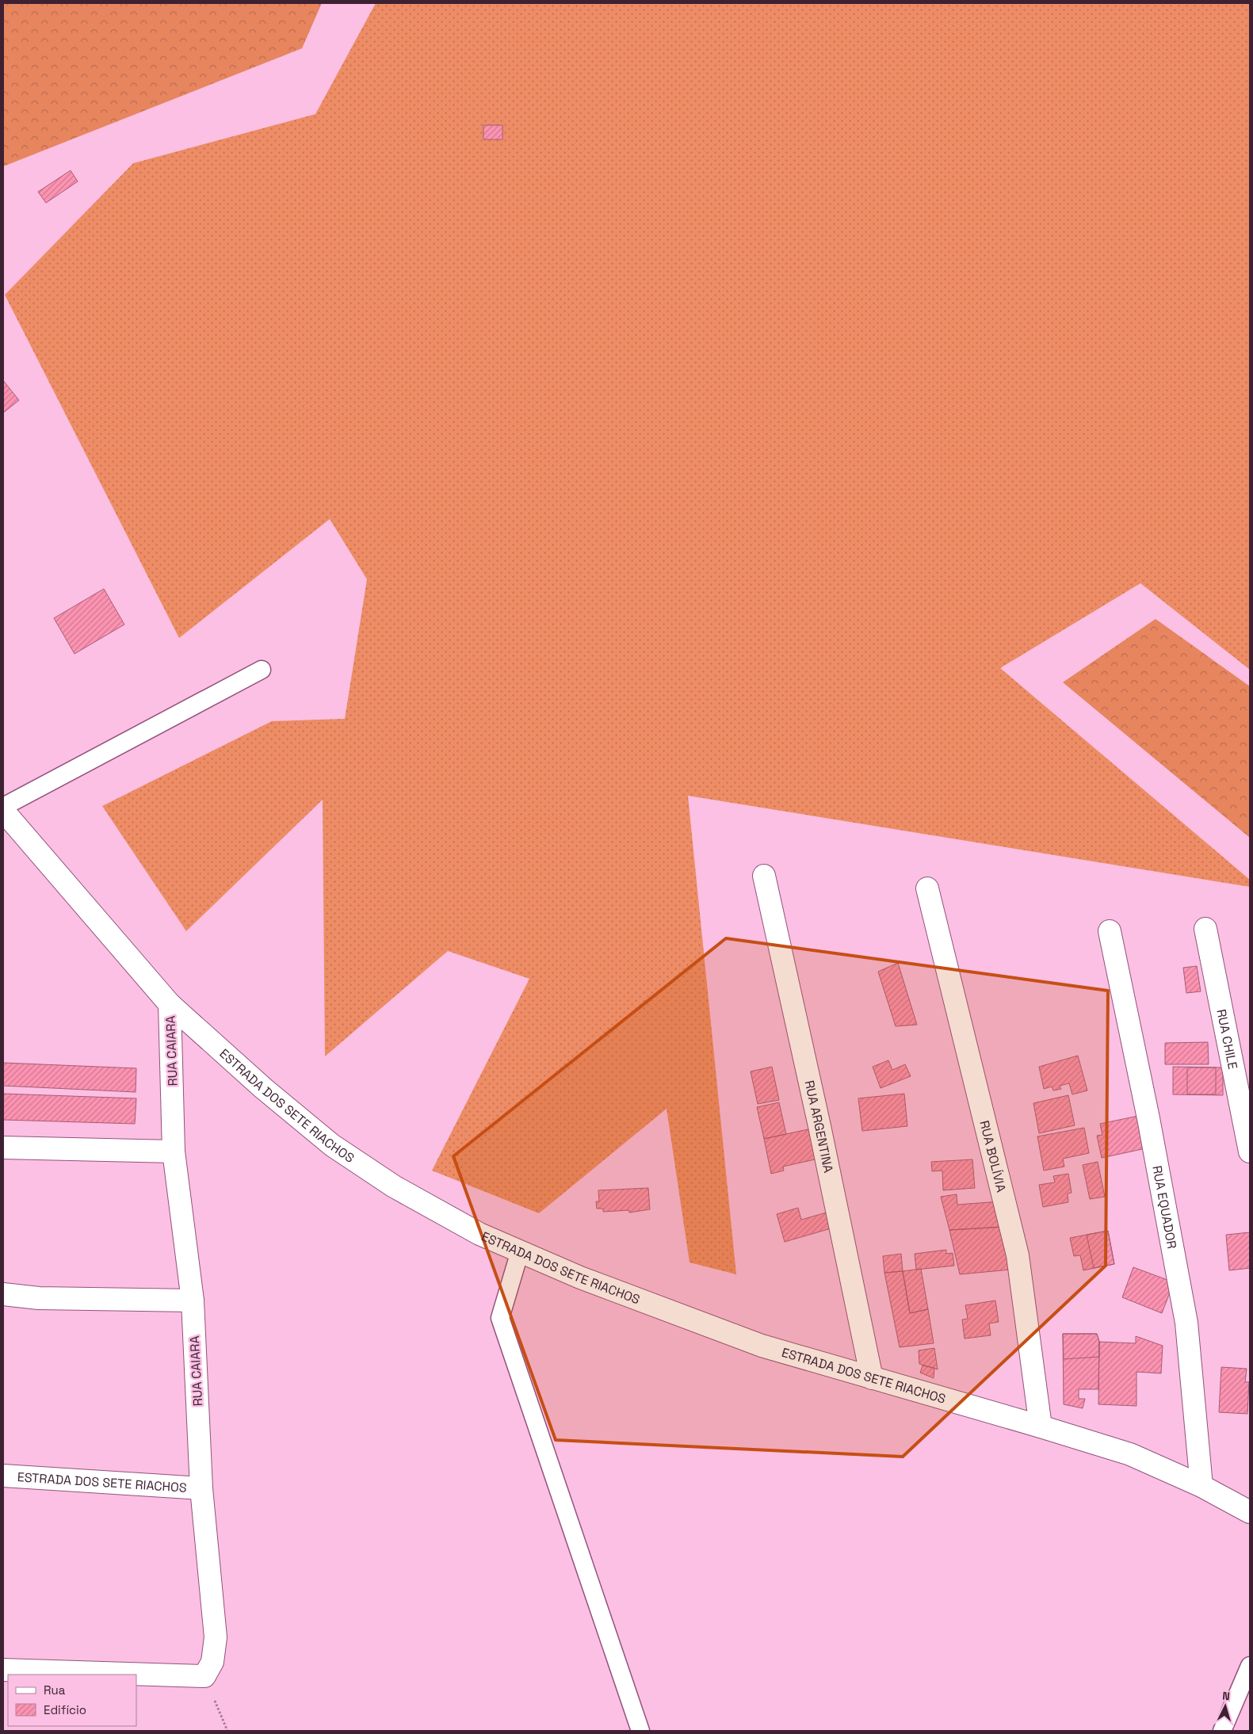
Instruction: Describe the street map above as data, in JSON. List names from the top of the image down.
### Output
{
  "streets": {
    "street": [
      "RUA CHILE",
      "RUA CAIARA",
      "ESTRADA DOS SETE RIACHOS",
      "RUA ARGENTINA",
      "RUA BOLÍVIA",
      "RUA EQUADOR"
    ]
  },
  "crossings": [
    ["RUA CAIARA", "ESTRADA DOS SETE RIACHOS"],
    ["ESTRADA DOS SETE RIACHOS", "RUA ARGENTINA"],
    ["ESTRADA DOS SETE RIACHOS", "RUA BOLÍVIA"],
    ["ESTRADA DOS SETE RIACHOS", "RUA EQUADOR"]
  ],
  "legend": ["Rua", "Edifício"],
  "north": "top"
}
